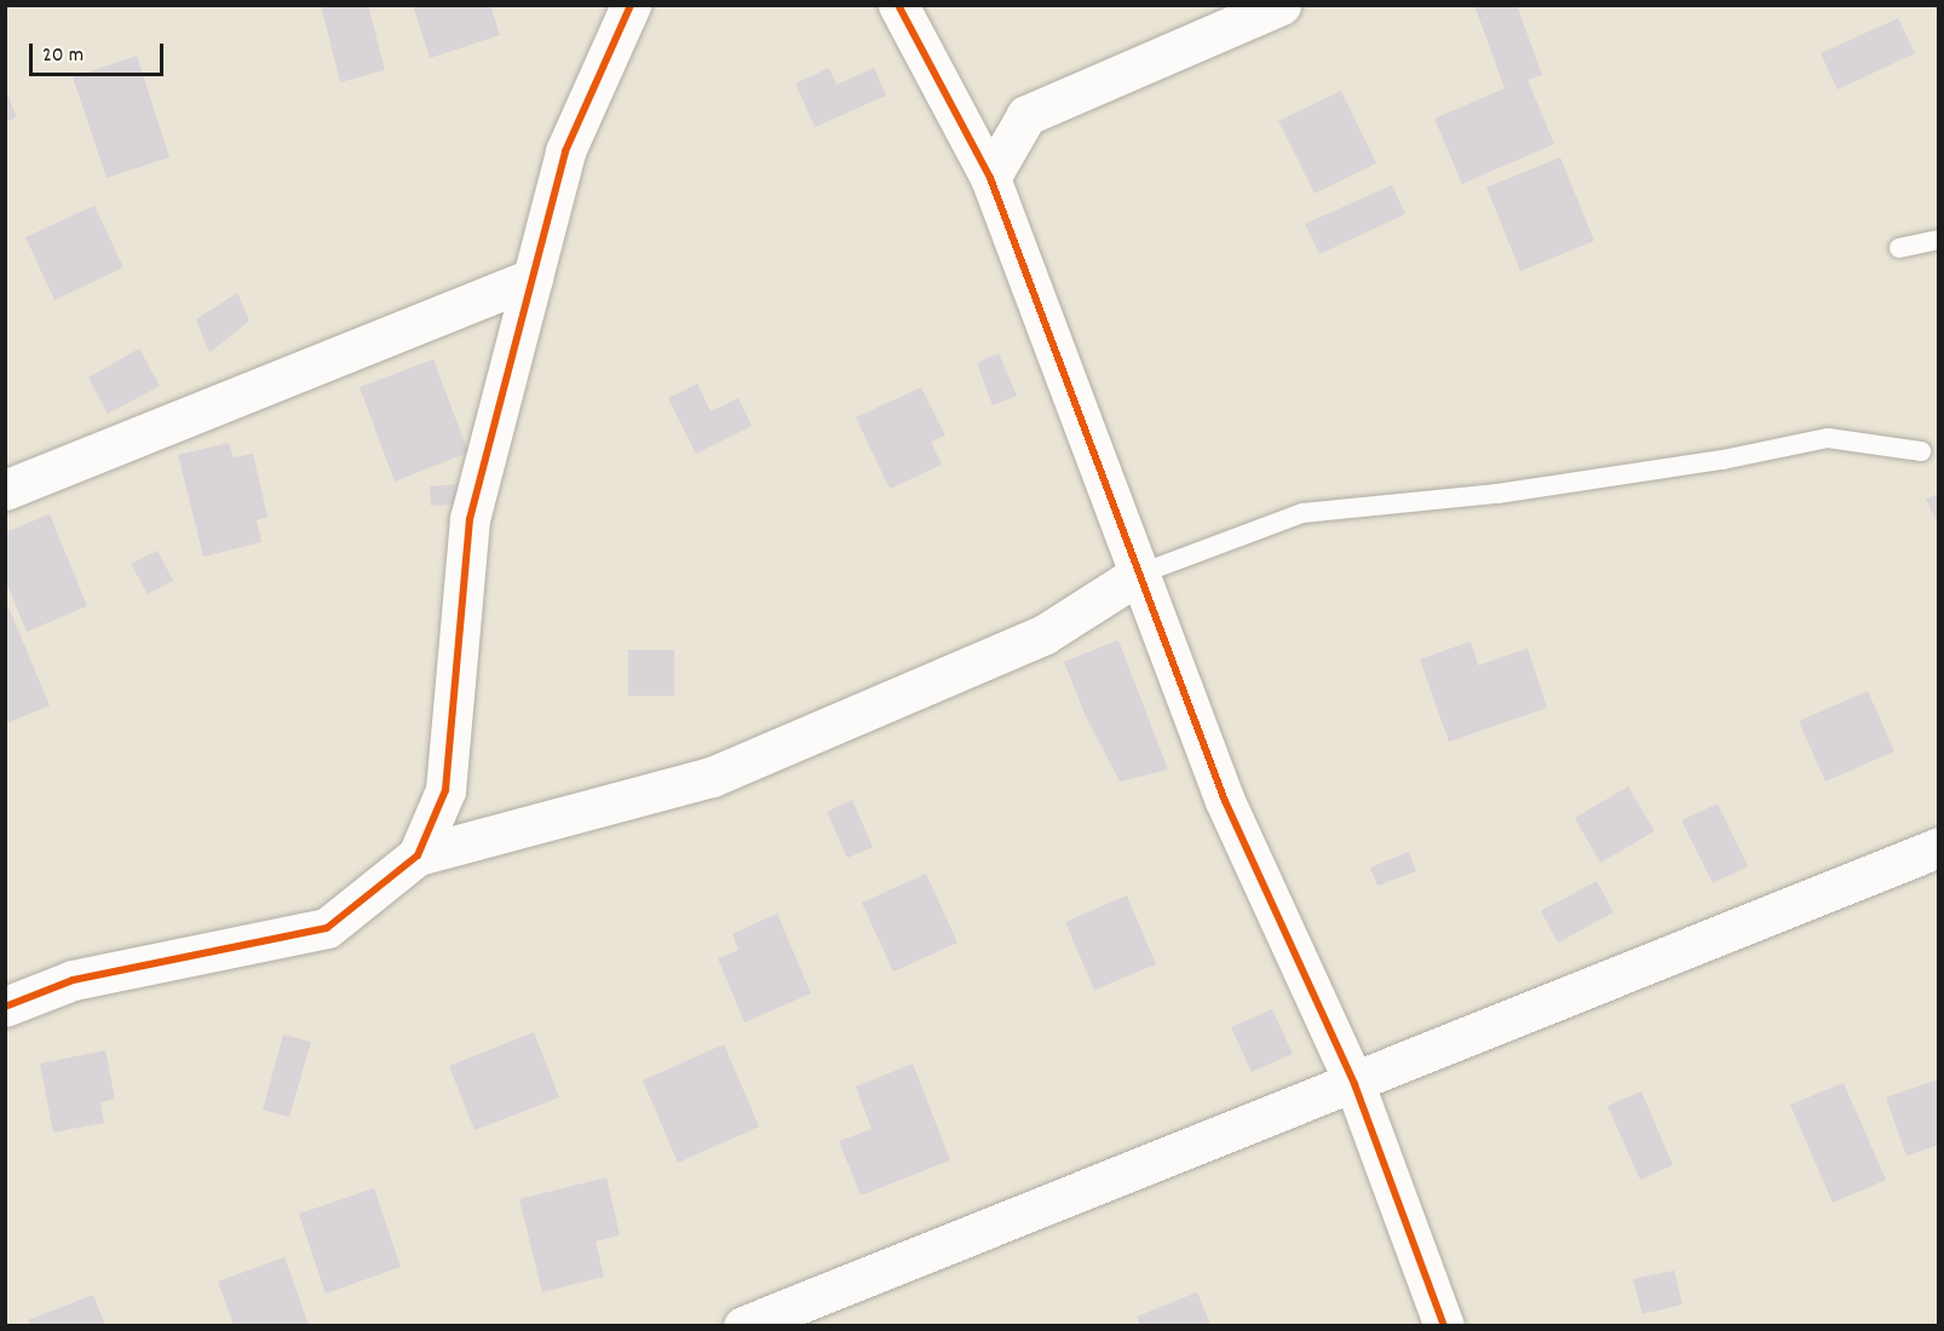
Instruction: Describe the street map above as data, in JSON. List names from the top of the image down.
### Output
{
  "scale_bar": "20 m"
}
